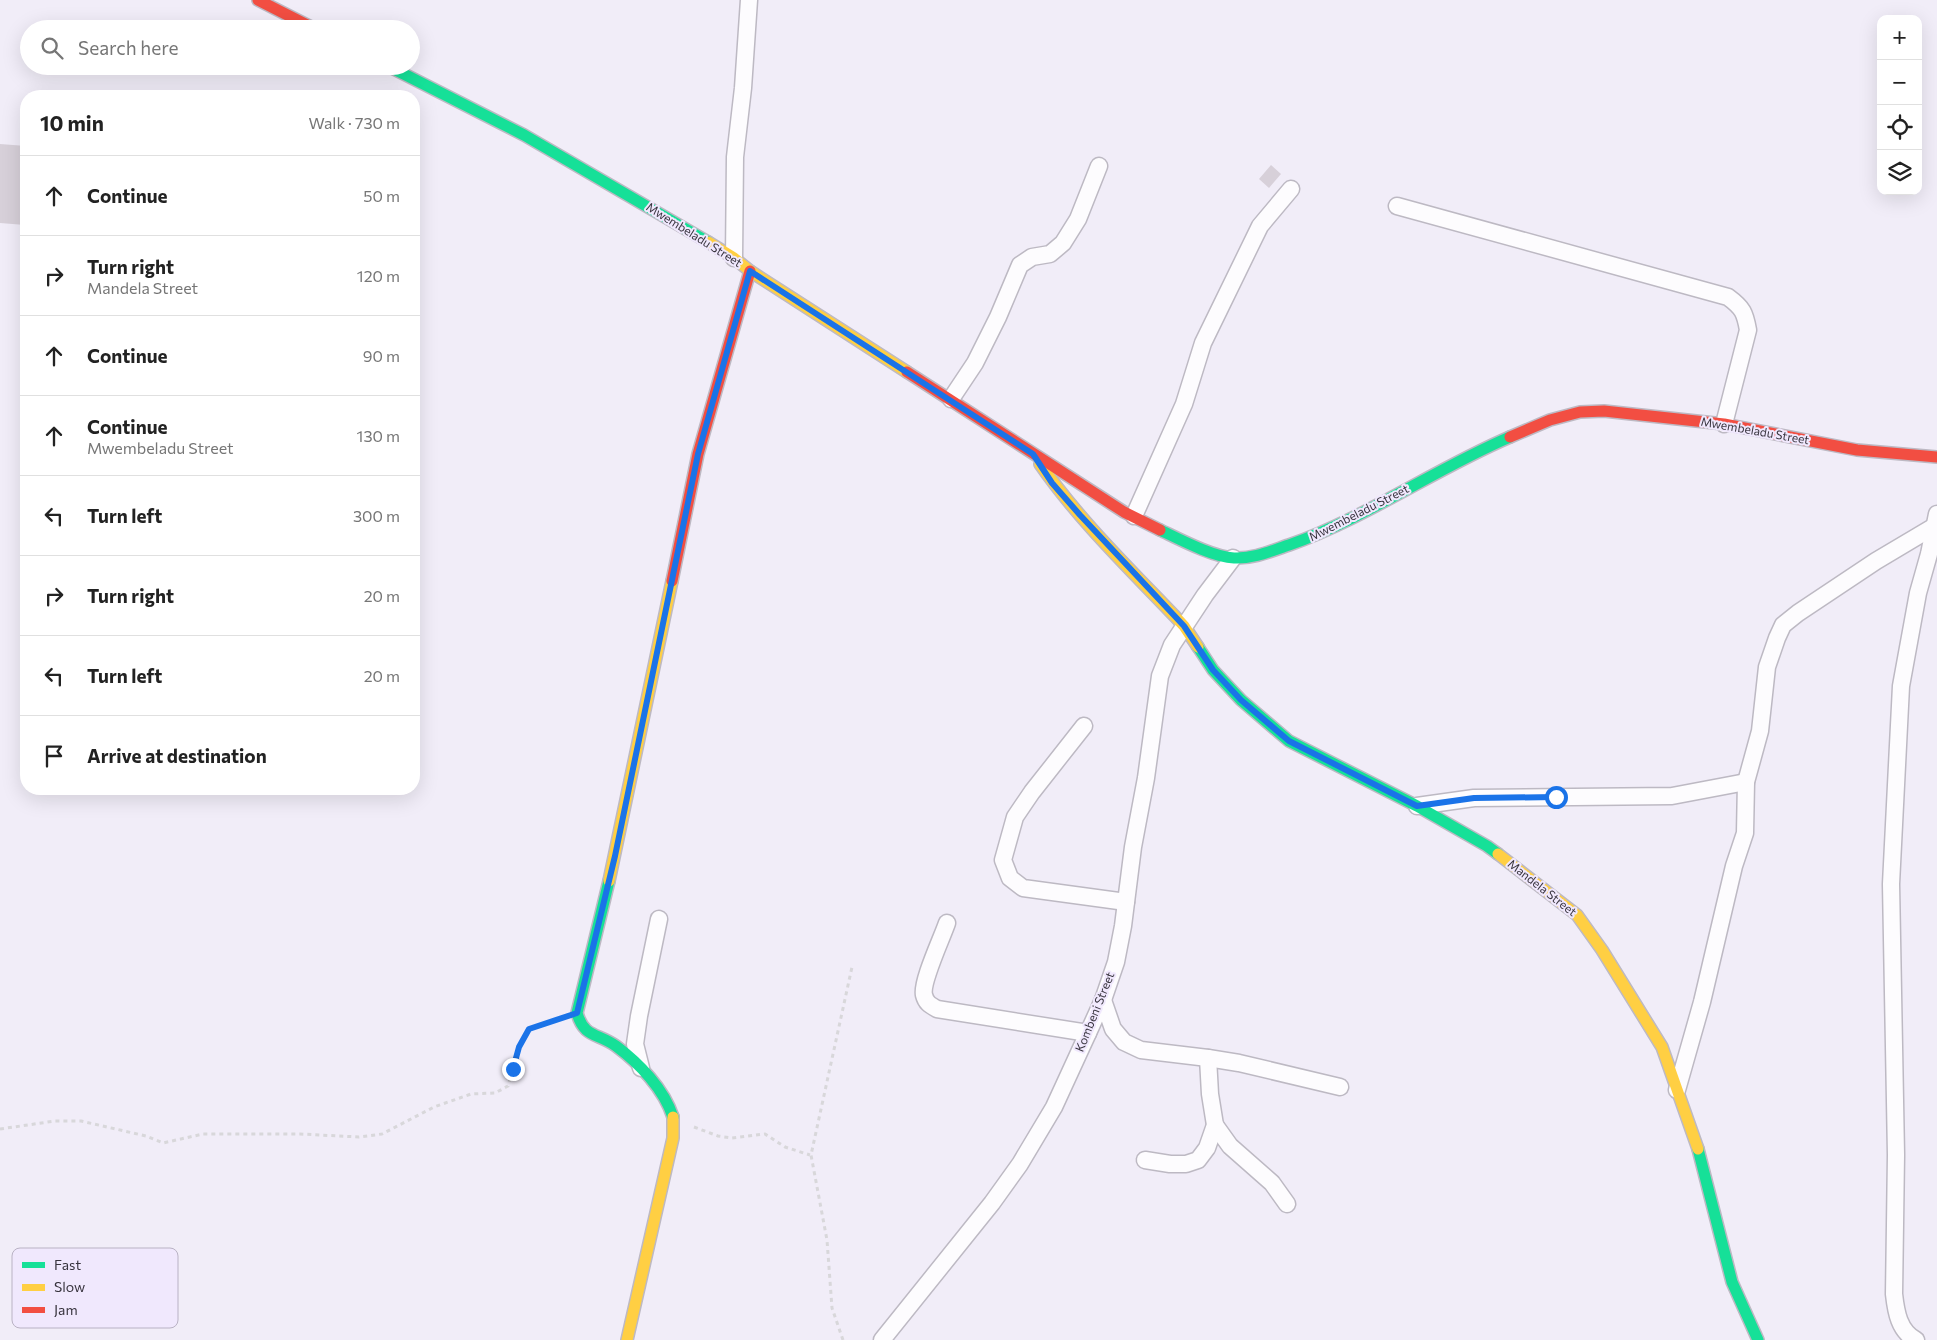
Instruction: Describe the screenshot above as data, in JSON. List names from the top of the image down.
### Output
{
  "streets": {
    "street": ["Mwembeladu Street", "Mandela Street", "Kombeni Street"]
  },
  "crossings": [
    ["Mwembeladu Street", "Mandela Street"],
    ["Mwembeladu Street", "Kombeni Street"],
    ["Mandela Street", "Kombeni Street"]
  ],
  "legend": ["Fast", "Slow", "Jam"],
  "page": {
    "map_buttons": ["+", "−"],
    "search": "Search here",
    "heading": ["10 min", "Walk · 730 m"],
    "list": [
      ["Continue", "50 m"],
      ["Turn right", "Mandela Street", "120 m"],
      ["Continue", "90 m"],
      ["Continue", "Mwembeladu Street", "130 m"],
      ["Turn left", "300 m"],
      ["Turn right", "20 m"],
      ["Turn left", "20 m"],
      "Arrive at destination"
    ]
  }
}
